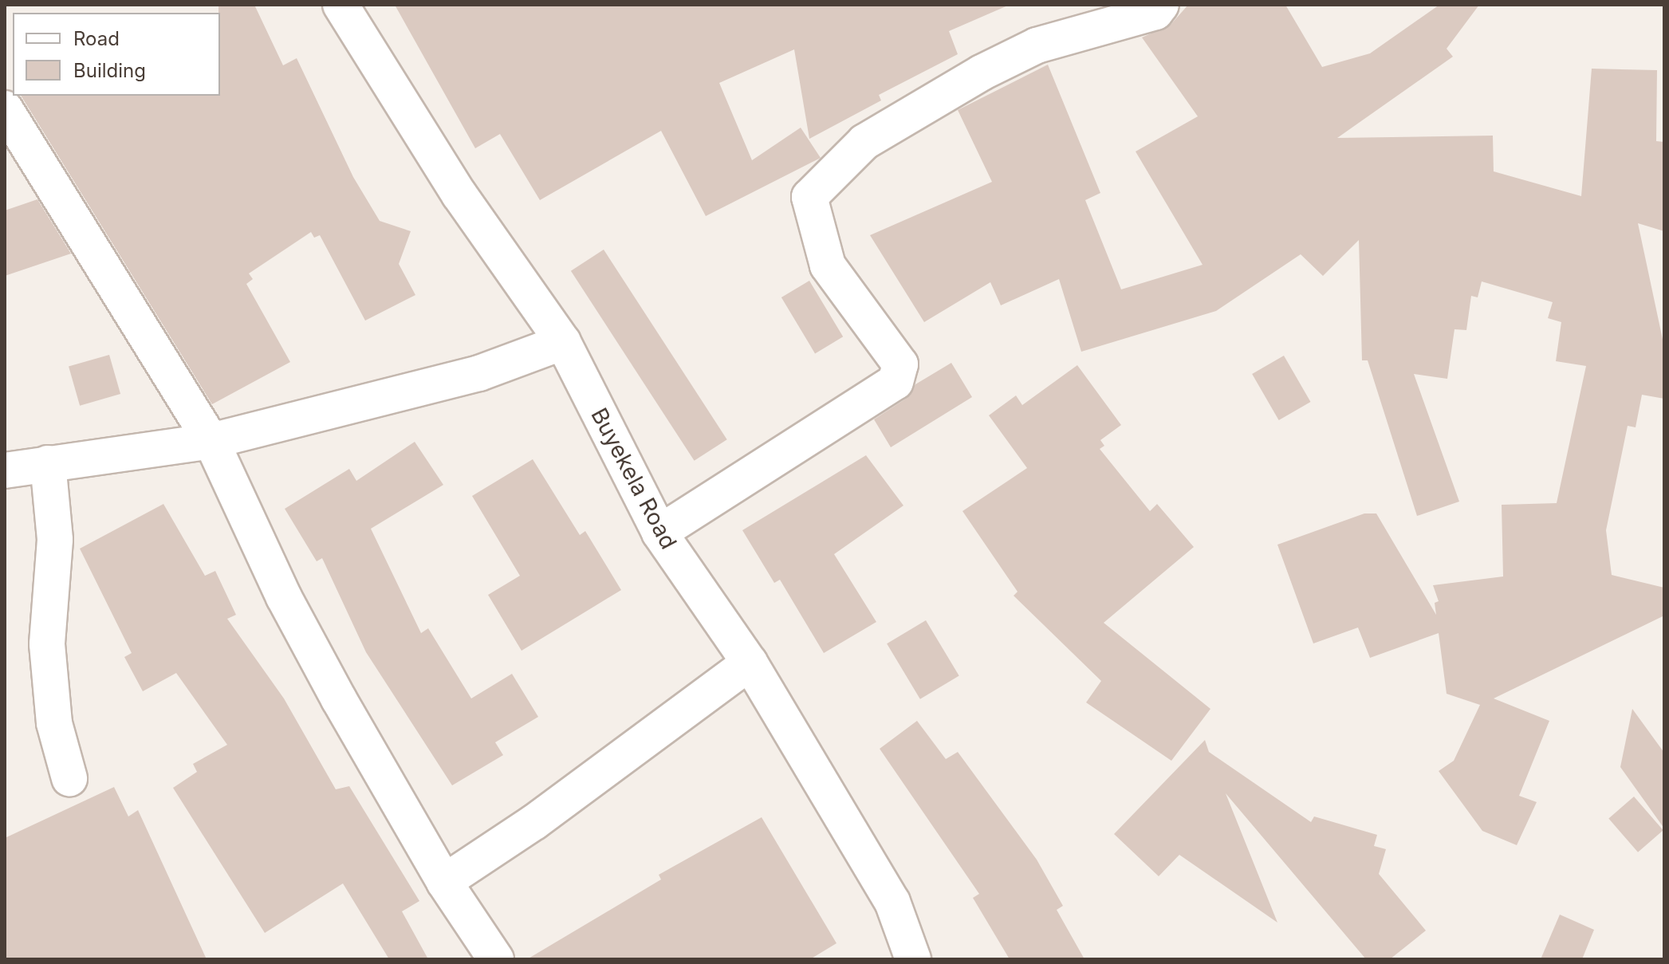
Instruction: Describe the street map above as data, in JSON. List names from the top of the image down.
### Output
{
  "streets": {
    "street": ["Buyekela Road"]
  },
  "legend": ["Road", "Building"]
}
